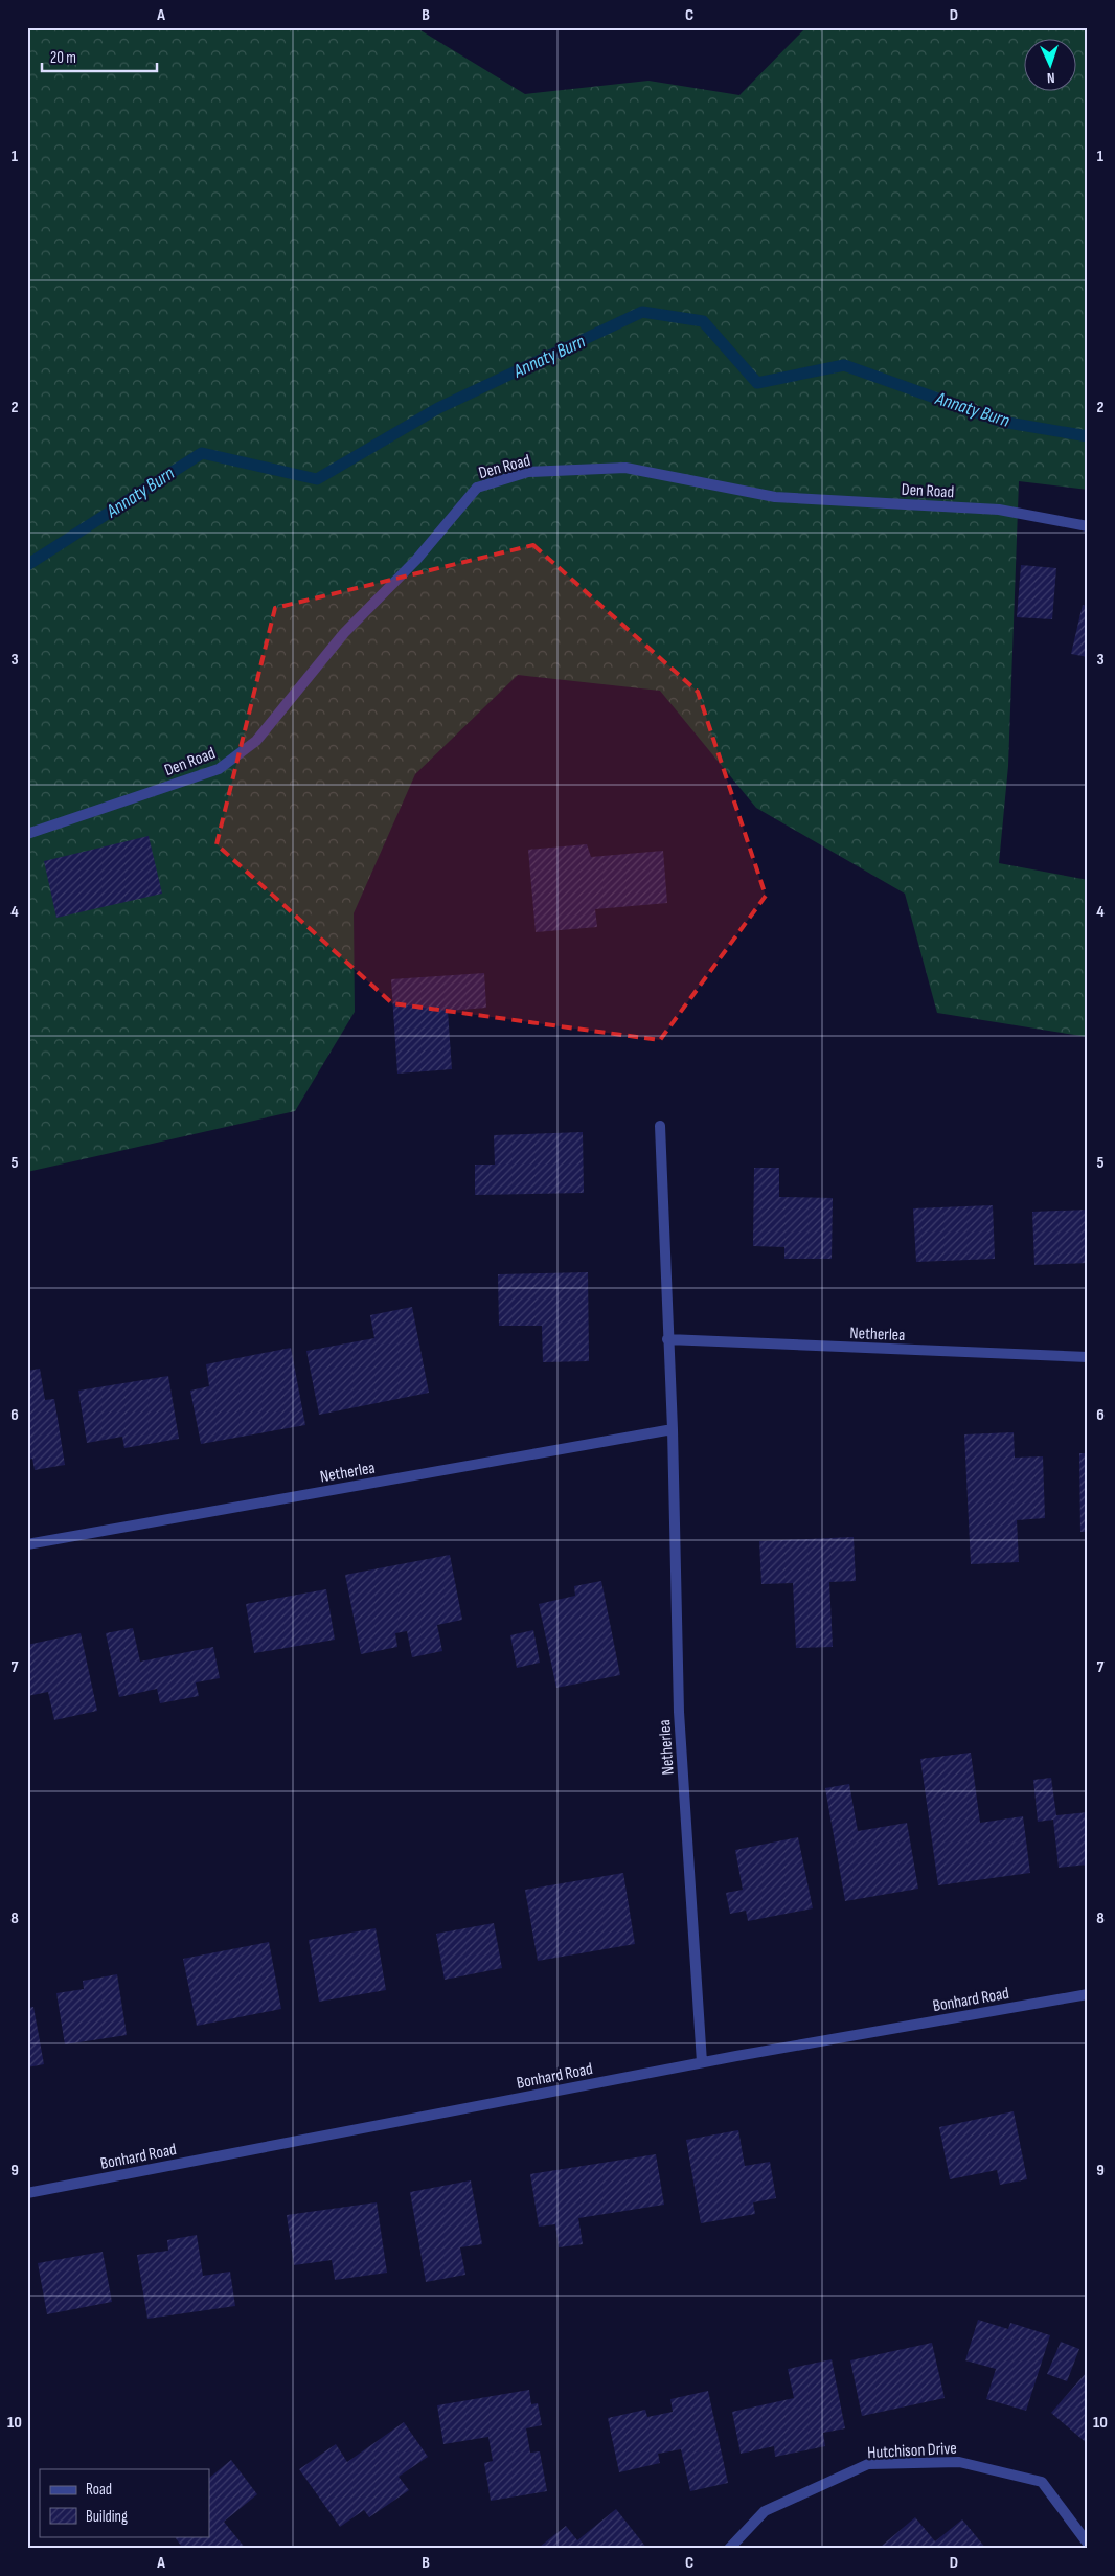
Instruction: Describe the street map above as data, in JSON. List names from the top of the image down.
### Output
{
  "streets": {
    "street": [
      "Den Road",
      "Netherlea",
      "Bonhard Road",
      "Hutchison Drive"
    ]
  },
  "crossings": [
    ["Netherlea", "Bonhard Road"]
  ],
  "water": ["Annaty Burn"],
  "legend": ["Road", "Building"],
  "scale_bar": "20 m",
  "north": "bottom",
  "grid": {
    "columns": [
      "A",
      "B",
      "C",
      "D"
    ],
    "rows": [
      "1",
      "2",
      "3",
      "4",
      "5",
      "6",
      "7",
      "8",
      "9",
      "10"
    ]
  }
}
